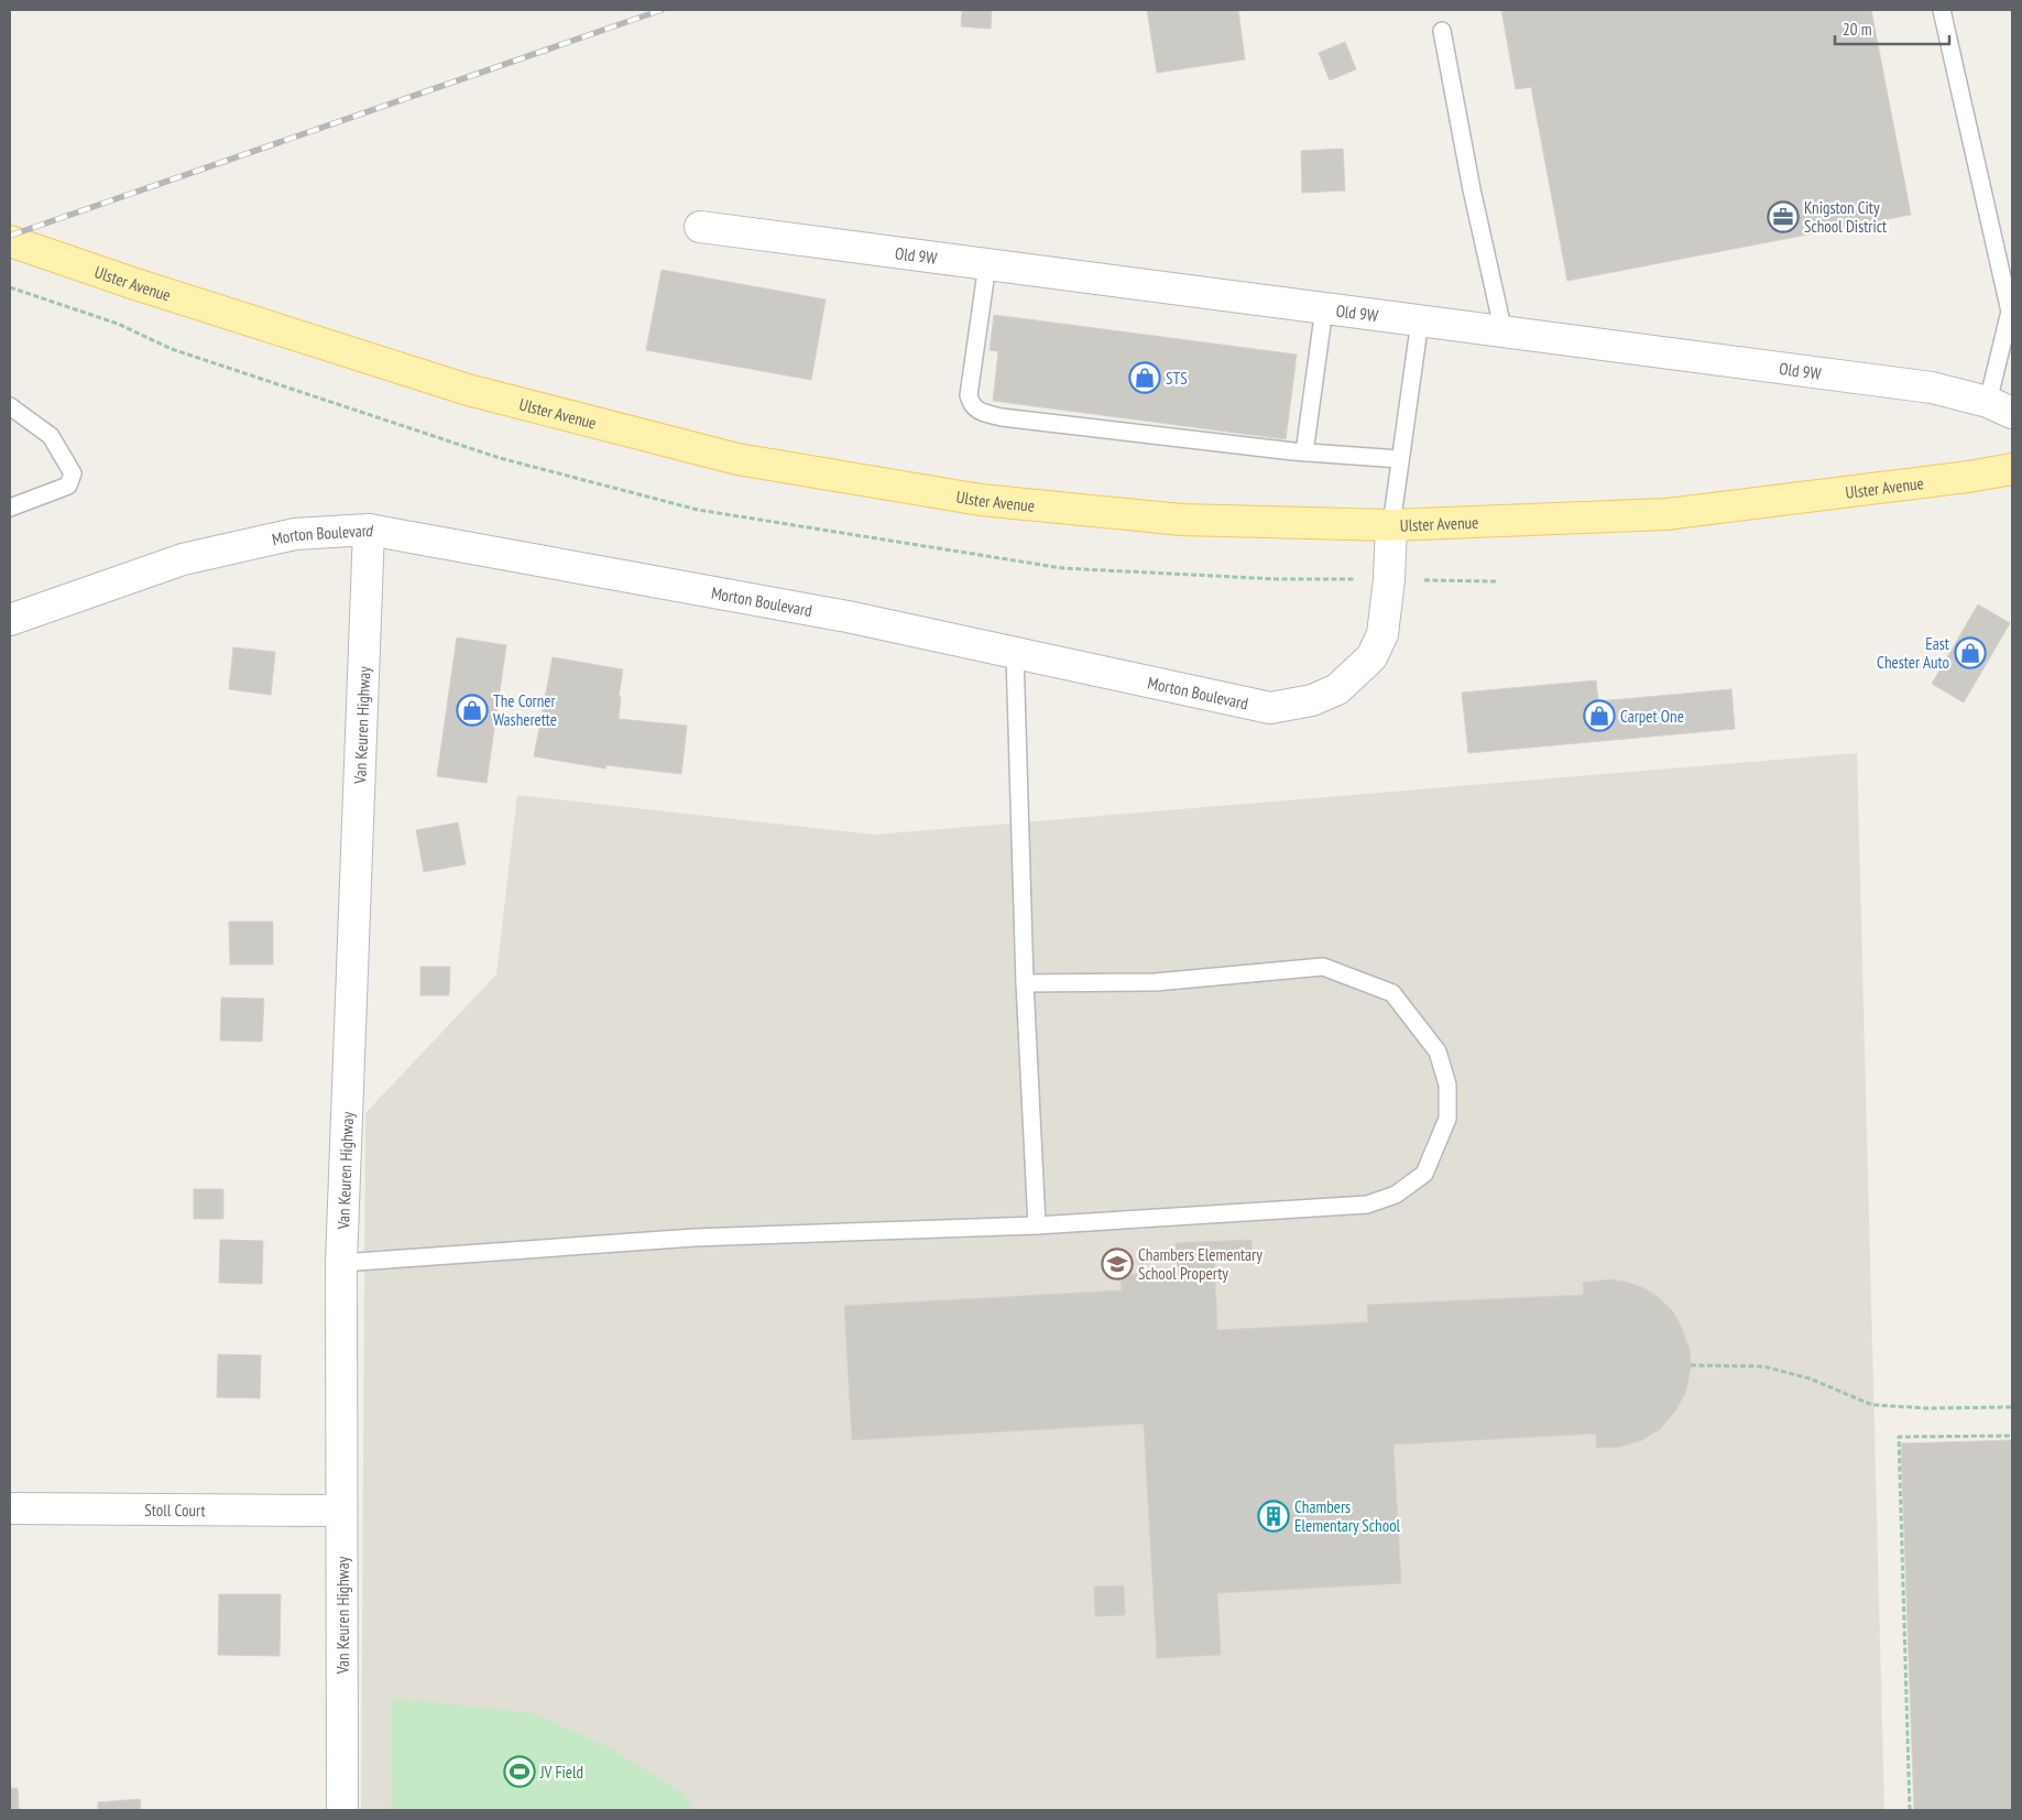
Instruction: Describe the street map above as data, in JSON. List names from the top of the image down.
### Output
{
  "streets": {
    "main road": ["Ulster Avenue"],
    "street": [
      "Old 9W",
      "Morton Boulevard",
      "Van Keuren Highway",
      "Stoll Court"
    ]
  },
  "crossings": [
    ["Ulster Avenue", "Morton Boulevard"],
    ["Morton Boulevard", "Van Keuren Highway"],
    ["Van Keuren Highway", "Stoll Court"]
  ],
  "places": {
    "office": ["Knigston City School District"],
    "shop": [
      "STS",
      "East Chester Auto",
      "The Corner Washerette",
      "Carpet One"
    ],
    "school or university": ["Chambers Elementary School Property"],
    "building": ["Chambers Elementary School"],
    "sports": ["JV Field"]
  },
  "scale_bar": "20 m"
}
